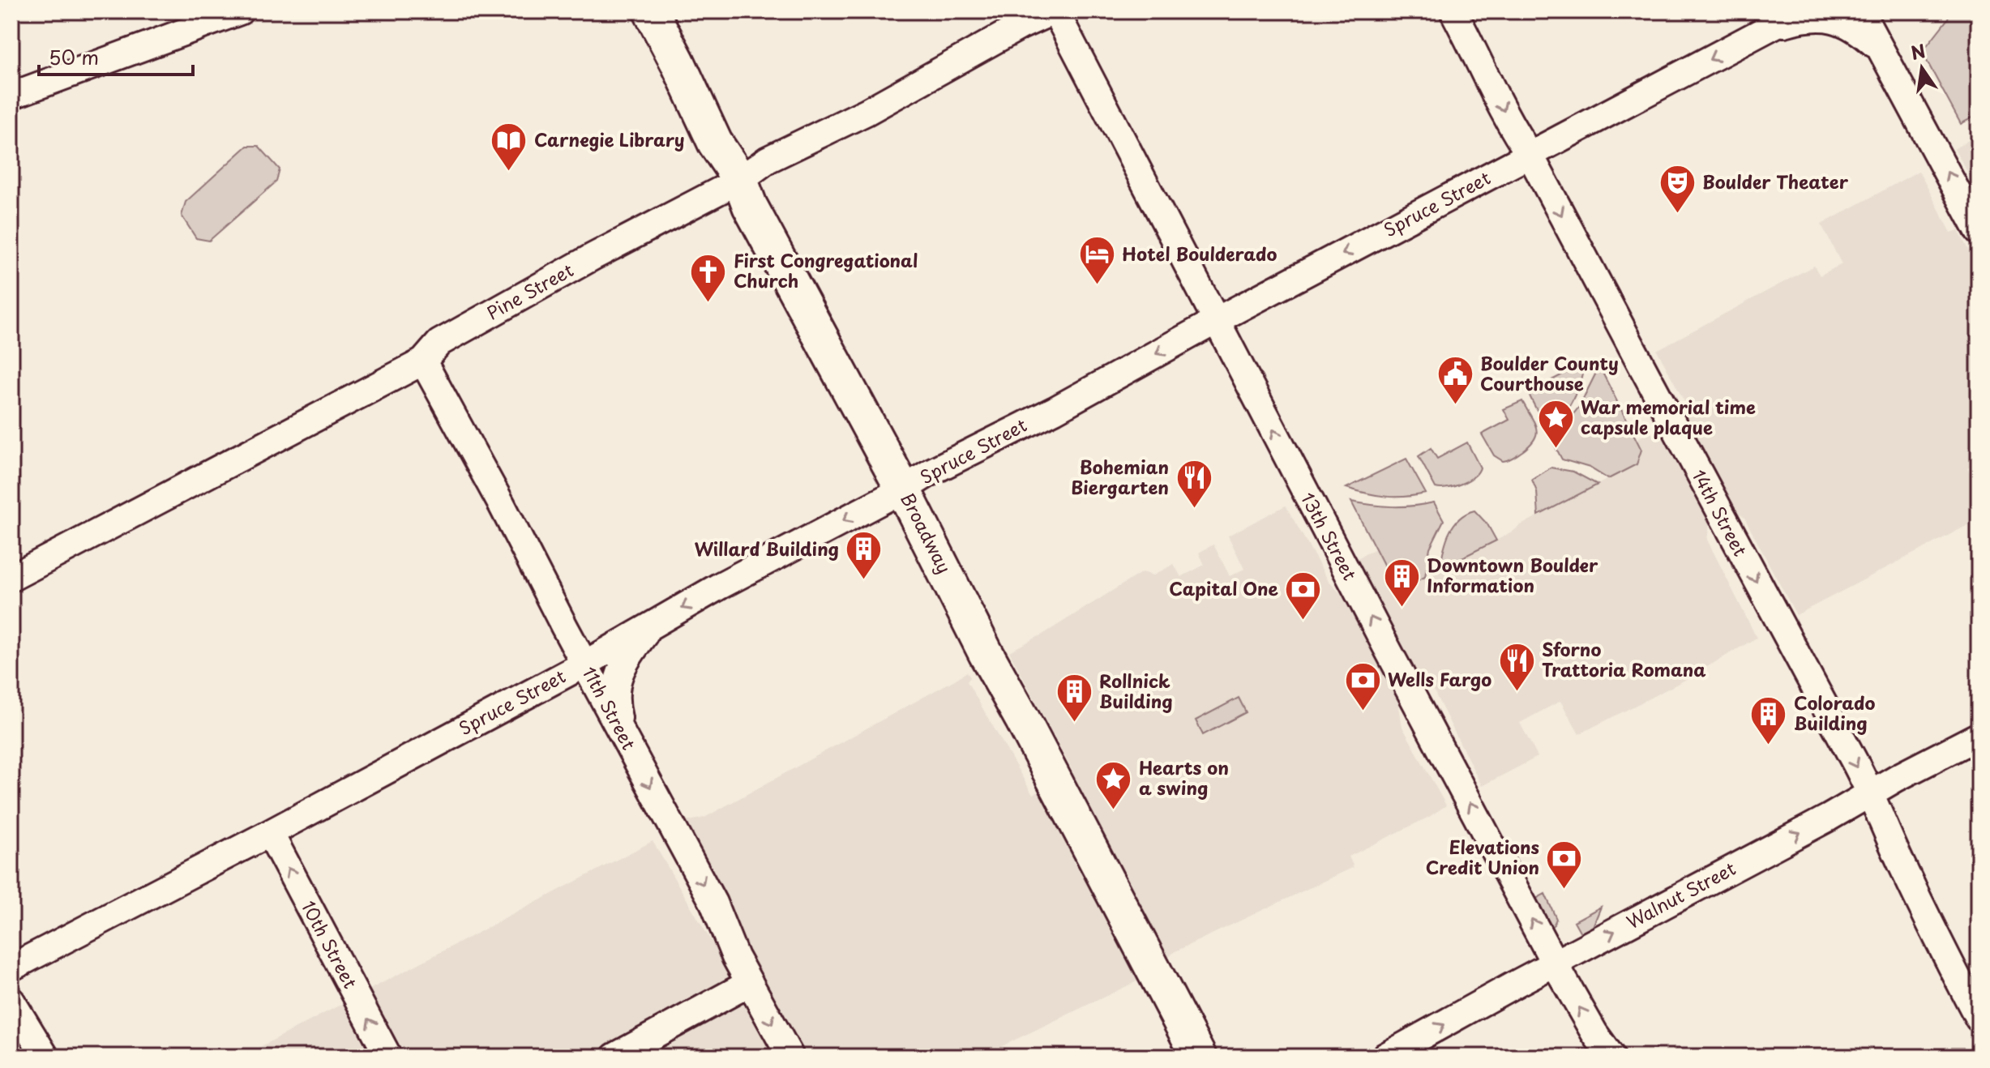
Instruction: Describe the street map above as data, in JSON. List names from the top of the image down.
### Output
{
  "streets": {
    "main road": ["Broadway"],
    "street": [
      "Spruce Street",
      "Pine Street",
      "14th Street",
      "13th Street",
      "11th Street",
      "Walnut Street",
      "10th Street"
    ]
  },
  "crossings": [
    ["Spruce Street", "14th Street"],
    ["Spruce Street", "Broadway"],
    ["Spruce Street", "13th Street"],
    ["Spruce Street", "11th Street"],
    ["Spruce Street", "10th Street"],
    ["Pine Street", "Broadway"],
    ["Pine Street", "13th Street"],
    ["Pine Street", "11th Street"],
    ["14th Street", "Walnut Street"],
    ["13th Street", "Walnut Street"]
  ],
  "one_way": [
    "Spruce Street",
    "14th Street",
    "13th Street",
    "11th Street",
    "Walnut Street",
    "10th Street"
  ],
  "places": {
    "library": ["Carnegie Library"],
    "theatre": ["Boulder Theater"],
    "hotel": ["Hotel Boulderado"],
    "church": ["First Congregational Church"],
    "public building": ["Boulder County Courthouse"],
    "place": ["War memorial time capsule plaque", "Hearts on a swing"],
    "restaurant": ["Bohemian Biergarten", "Sforno Trattoria Romana"],
    "building": [
      "Willard Building",
      "Downtown Boulder Information",
      "Rollnick Building",
      "Colorado Building"
    ],
    "bank": ["Capital One", "Wells Fargo", "Elevations Credit Union"]
  },
  "scale_bar": "50 m",
  "north": "top"
}
